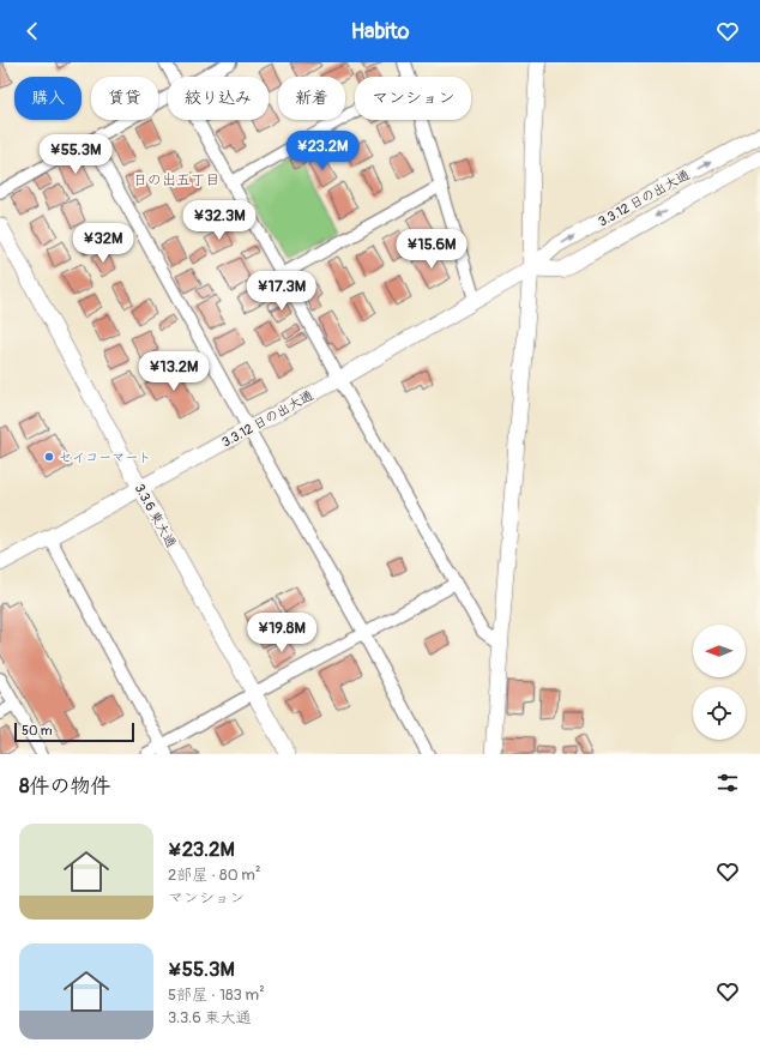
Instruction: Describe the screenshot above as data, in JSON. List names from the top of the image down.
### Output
{
  "streets": {
    "street": ["3.3.12 日の出大通", "3.3.6 東大通"]
  },
  "crossings": [
    ["3.3.12 日の出大通", "3.3.6 東大通"]
  ],
  "districts": ["日の出五丁目"],
  "places": ["セイコーマート"],
  "scale_bar": "50 m",
  "north": "left",
  "page": {
    "header": "Habito",
    "chip": [
      "購入",
      "賃貸",
      "絞り込み",
      "新着",
      "マンション"
    ],
    "price": [
      "¥23.2M",
      "¥55.3M",
      "¥32.3M",
      "¥32M",
      "¥15.6M",
      "¥17.3M",
      "¥13.2M",
      "¥19.8M"
    ],
    "scale": "50 m",
    "heading": "8件の物件",
    "list": [
      {
        "name": "¥23.2M",
        "note": "2部屋 · 80 m² · マンション"
      },
      {
        "name": "¥55.3M",
        "note": "5部屋 · 183 m² · 3.3.6 東大通"
      }
    ]
  }
}
